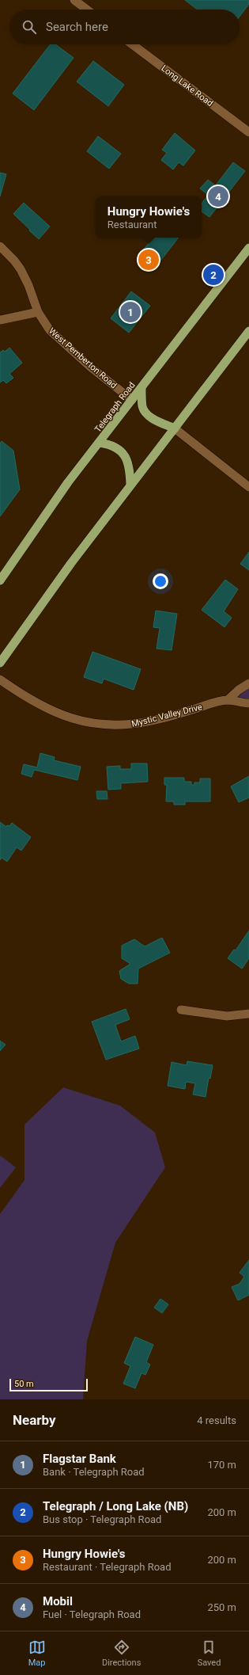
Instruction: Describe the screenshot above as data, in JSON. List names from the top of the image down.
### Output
{
  "streets": {
    "highway": ["Telegraph Road"],
    "street": ["Long Lake Road", "West Pemberton Road", "Mystic Valley Drive"]
  },
  "crossings": [
    ["West Pemberton Road", "Telegraph Road"]
  ],
  "scale_bar": "50 m",
  "page": {
    "search": "Search here",
    "pins": [
      "4",
      "3",
      "2",
      "1"
    ],
    "popup": ["Hungry Howie's", "Restaurant"],
    "scale": "50 m",
    "heading": ["Nearby", "4 results"],
    "list": [
      {
        "mark": "1",
        "name": "Flagstar Bank",
        "note": "Bank · Telegraph Road",
        "value": "170 m"
      },
      {
        "mark": "2",
        "name": "Telegraph / Long Lake (NB)",
        "note": "Bus stop · Telegraph Road",
        "value": "200 m"
      },
      {
        "mark": "3",
        "name": "Hungry Howie's",
        "note": "Restaurant · Telegraph Road",
        "value": "200 m"
      },
      {
        "mark": "4",
        "name": "Mobil",
        "note": "Fuel · Telegraph Road",
        "value": "250 m"
      }
    ],
    "nav": ["Map", "Directions", "Saved"]
  }
}
